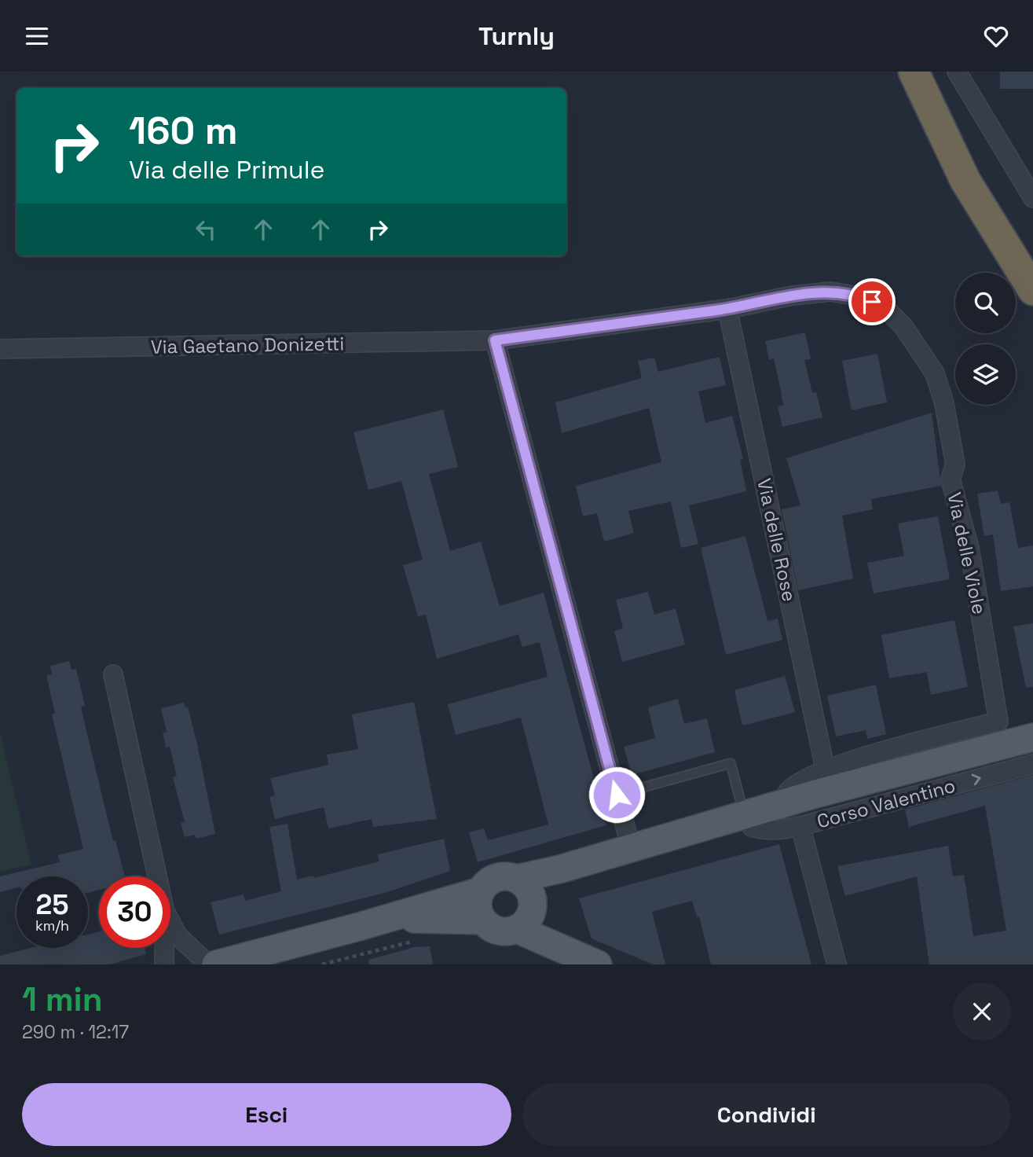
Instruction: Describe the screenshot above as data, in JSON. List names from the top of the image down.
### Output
{
  "streets": {
    "main road": ["Corso Valentino"],
    "street": ["Via Gaetano Donizetti", "Via delle Rose", "Via delle Viole"]
  },
  "crossings": [
    ["Via Gaetano Donizetti", "Via delle Rose"],
    ["Via Gaetano Donizetti", "Via delle Viole"],
    ["Via delle Rose", "Via delle Viole"]
  ],
  "page": {
    "header": "Turnly",
    "turn": ["160 m", "Via delle Primule"],
    "speed": "25 km/h",
    "limit": "30",
    "heading": ["1 min", "290 m · 12:17"],
    "buttons": ["Esci", "Condividi"]
  }
}
